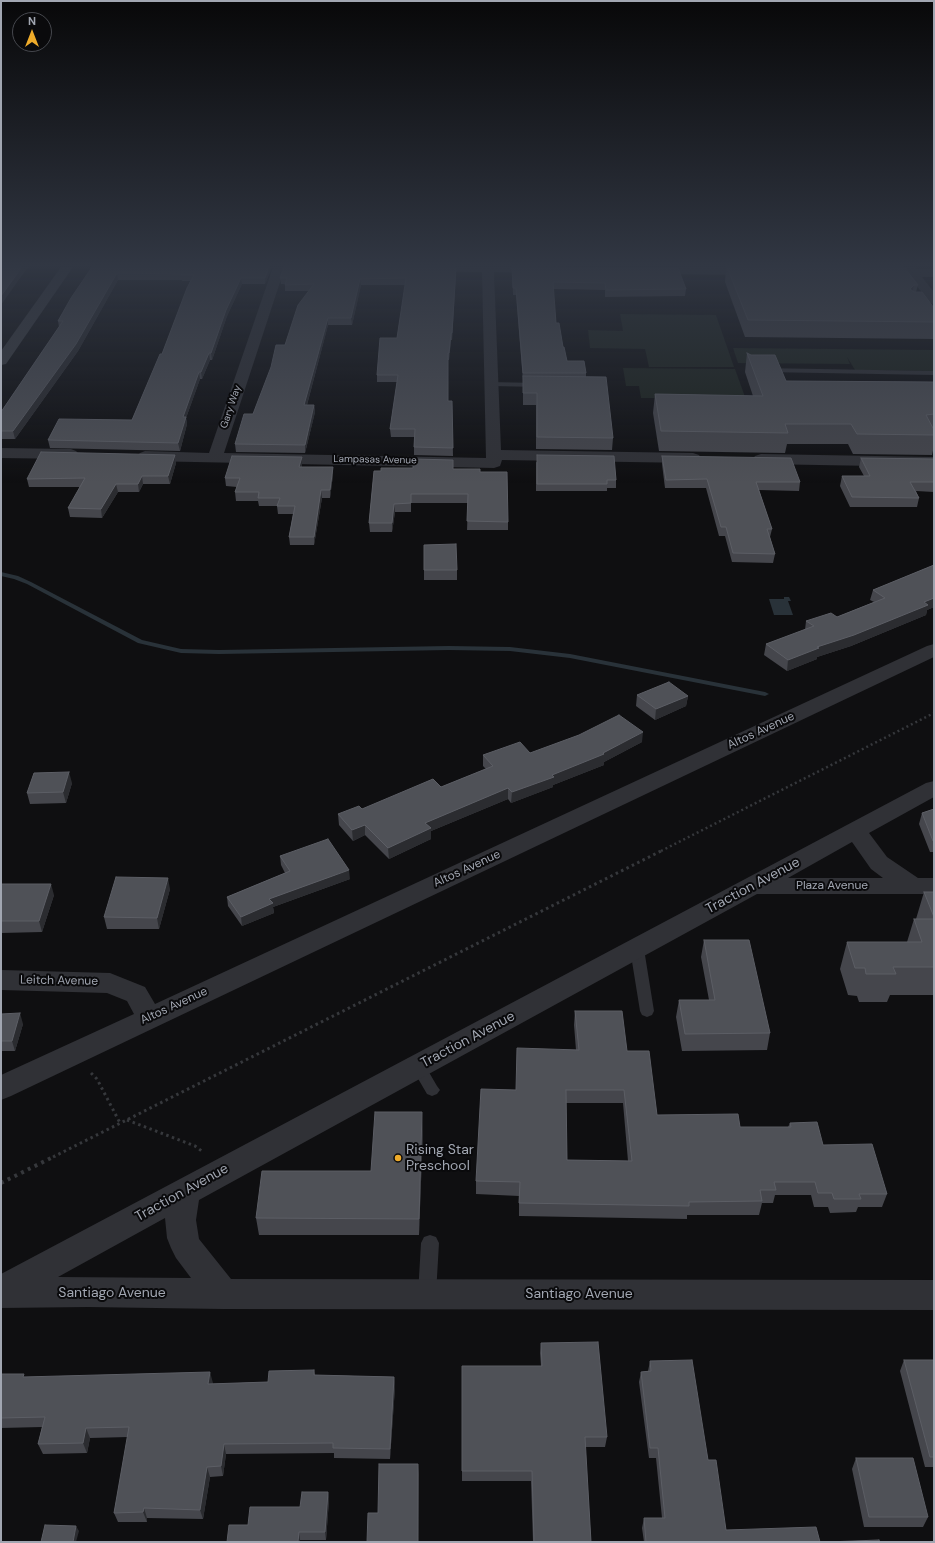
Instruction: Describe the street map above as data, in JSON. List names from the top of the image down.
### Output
{
  "streets": {
    "street": [
      "Gary Way",
      "Lampasas Avenue",
      "Altos Avenue",
      "Traction Avenue",
      "Plaza Avenue",
      "Leitch Avenue",
      "Santiago Avenue"
    ]
  },
  "crossings": [
    ["Gary Way", "Lampasas Avenue"],
    ["Altos Avenue", "Leitch Avenue"],
    ["Traction Avenue", "Plaza Avenue"],
    ["Traction Avenue", "Santiago Avenue"]
  ],
  "places": ["Rising Star Preschool"],
  "north": "top"
}
